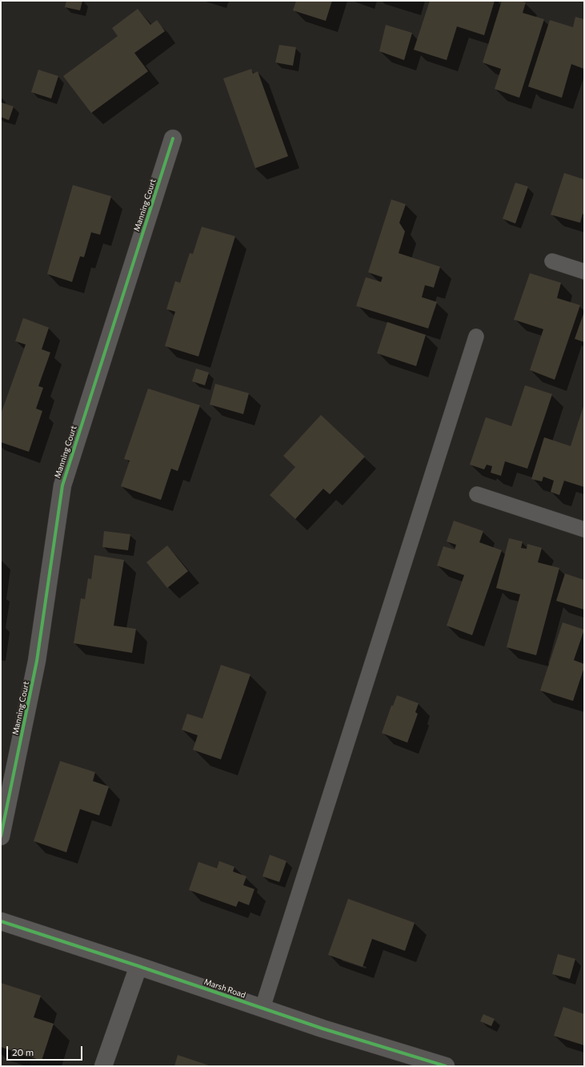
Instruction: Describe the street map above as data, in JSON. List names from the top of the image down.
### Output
{
  "streets": {
    "street": ["Manning Court", "Marsh Road"]
  },
  "scale_bar": "20 m"
}
